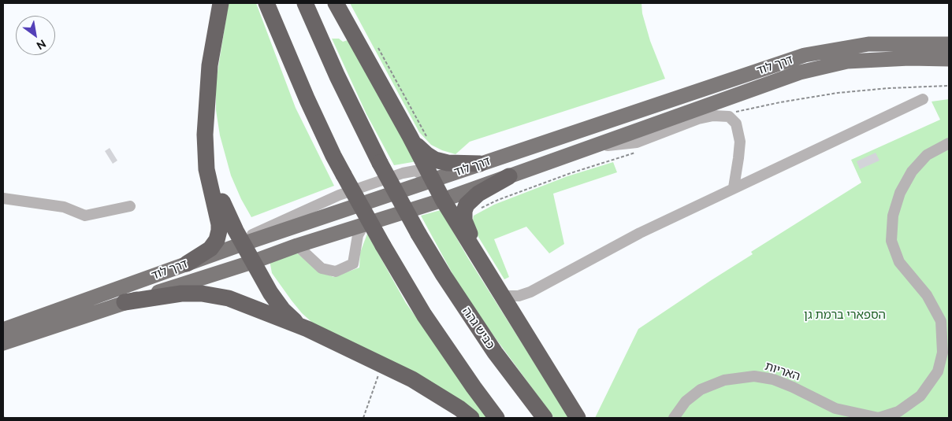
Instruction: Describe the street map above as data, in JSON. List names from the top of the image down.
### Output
{
  "streets": {
    "highway": ["כביש גהה"],
    "main road": ["דרך לוד"],
    "lane": ["האריות"]
  },
  "parks": ["הספארי ברמת גן"],
  "north": "bottom right"
}
